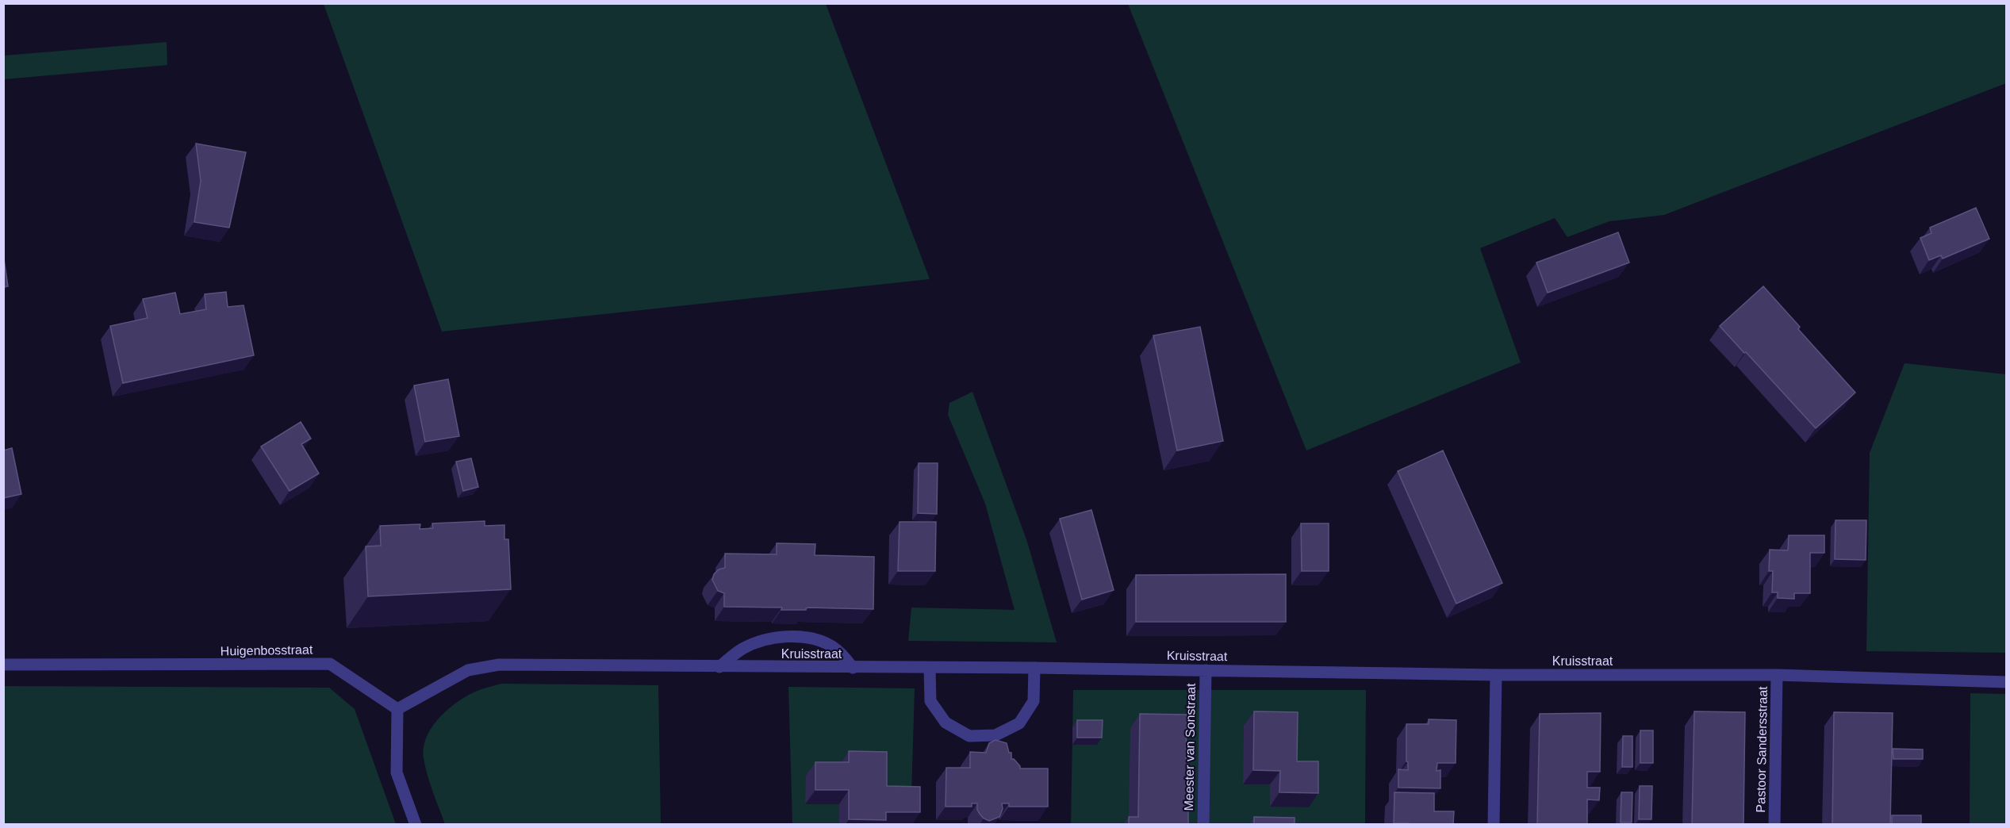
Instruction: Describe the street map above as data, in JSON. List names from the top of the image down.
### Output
{
  "streets": {
    "street": [
      "Huigenbosstraat",
      "Kruisstraat",
      "Meester van Sonstraat",
      "Pastoor Sandersstraat"
    ]
  },
  "crossings": [
    ["Huigenbosstraat", "Kruisstraat"],
    ["Kruisstraat", "Meester van Sonstraat"],
    ["Kruisstraat", "Pastoor Sandersstraat"]
  ]
}
